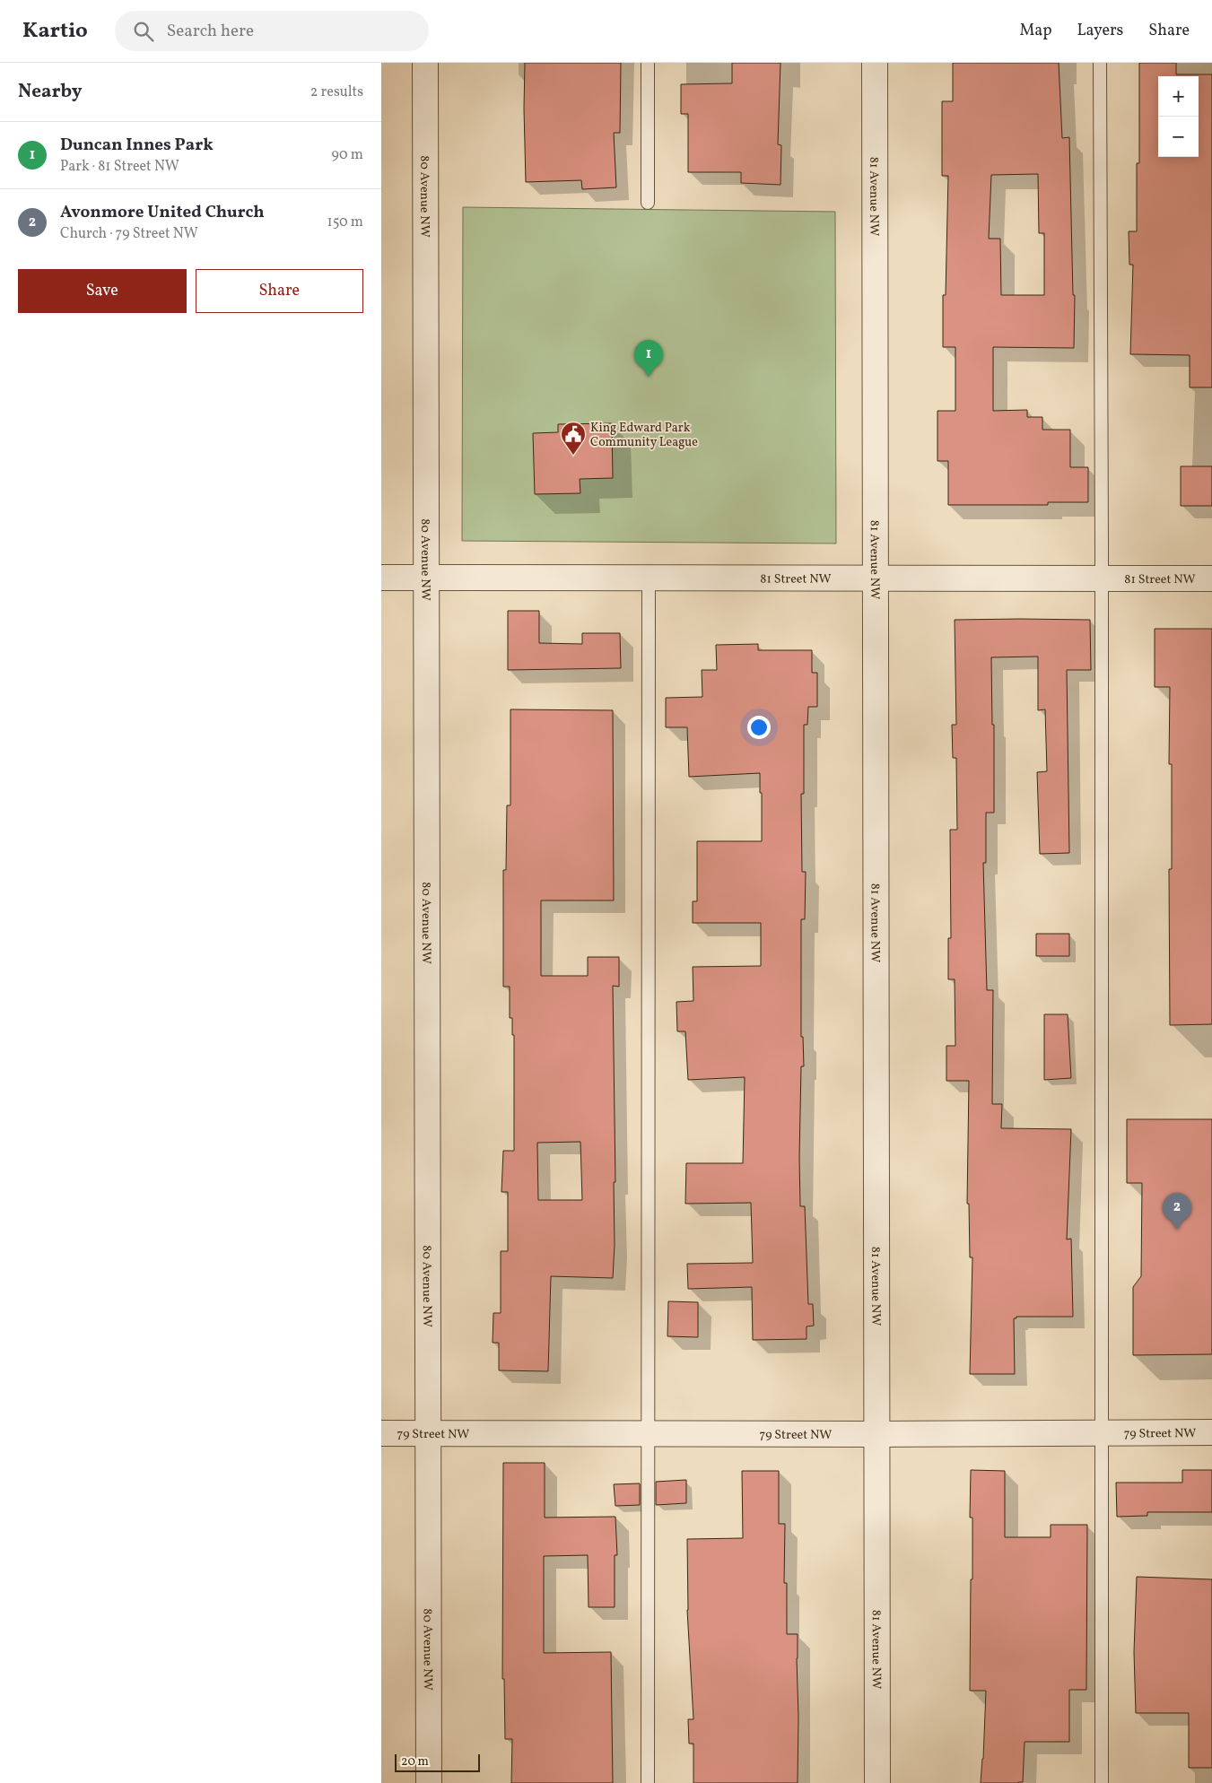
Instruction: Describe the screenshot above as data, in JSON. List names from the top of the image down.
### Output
{
  "streets": {
    "street": [
      "80 Avenue NW",
      "81 Avenue NW",
      "81 Street NW",
      "79 Street NW"
    ]
  },
  "crossings": [
    ["80 Avenue NW", "81 Street NW"],
    ["80 Avenue NW", "79 Street NW"],
    ["81 Avenue NW", "81 Street NW"],
    ["81 Avenue NW", "79 Street NW"]
  ],
  "places": {
    "public building": ["King Edward Park Community League"]
  },
  "scale_bar": "20 m",
  "page": {
    "header": "Kartio",
    "search": "Search here",
    "nav": ["Map", "Layers", "Share"],
    "heading": ["Nearby", "2 results"],
    "map_buttons": ["+", "−"],
    "list": [
      {
        "mark": "1",
        "name": "Duncan Innes Park",
        "note": "Park · 81 Street NW",
        "value": "90 m"
      },
      {
        "mark": "2",
        "name": "Avonmore United Church",
        "note": "Church · 79 Street NW",
        "value": "150 m"
      }
    ],
    "buttons": ["Save", "Share"],
    "pins": ["1", "2"],
    "scale": "20 m"
  }
}
